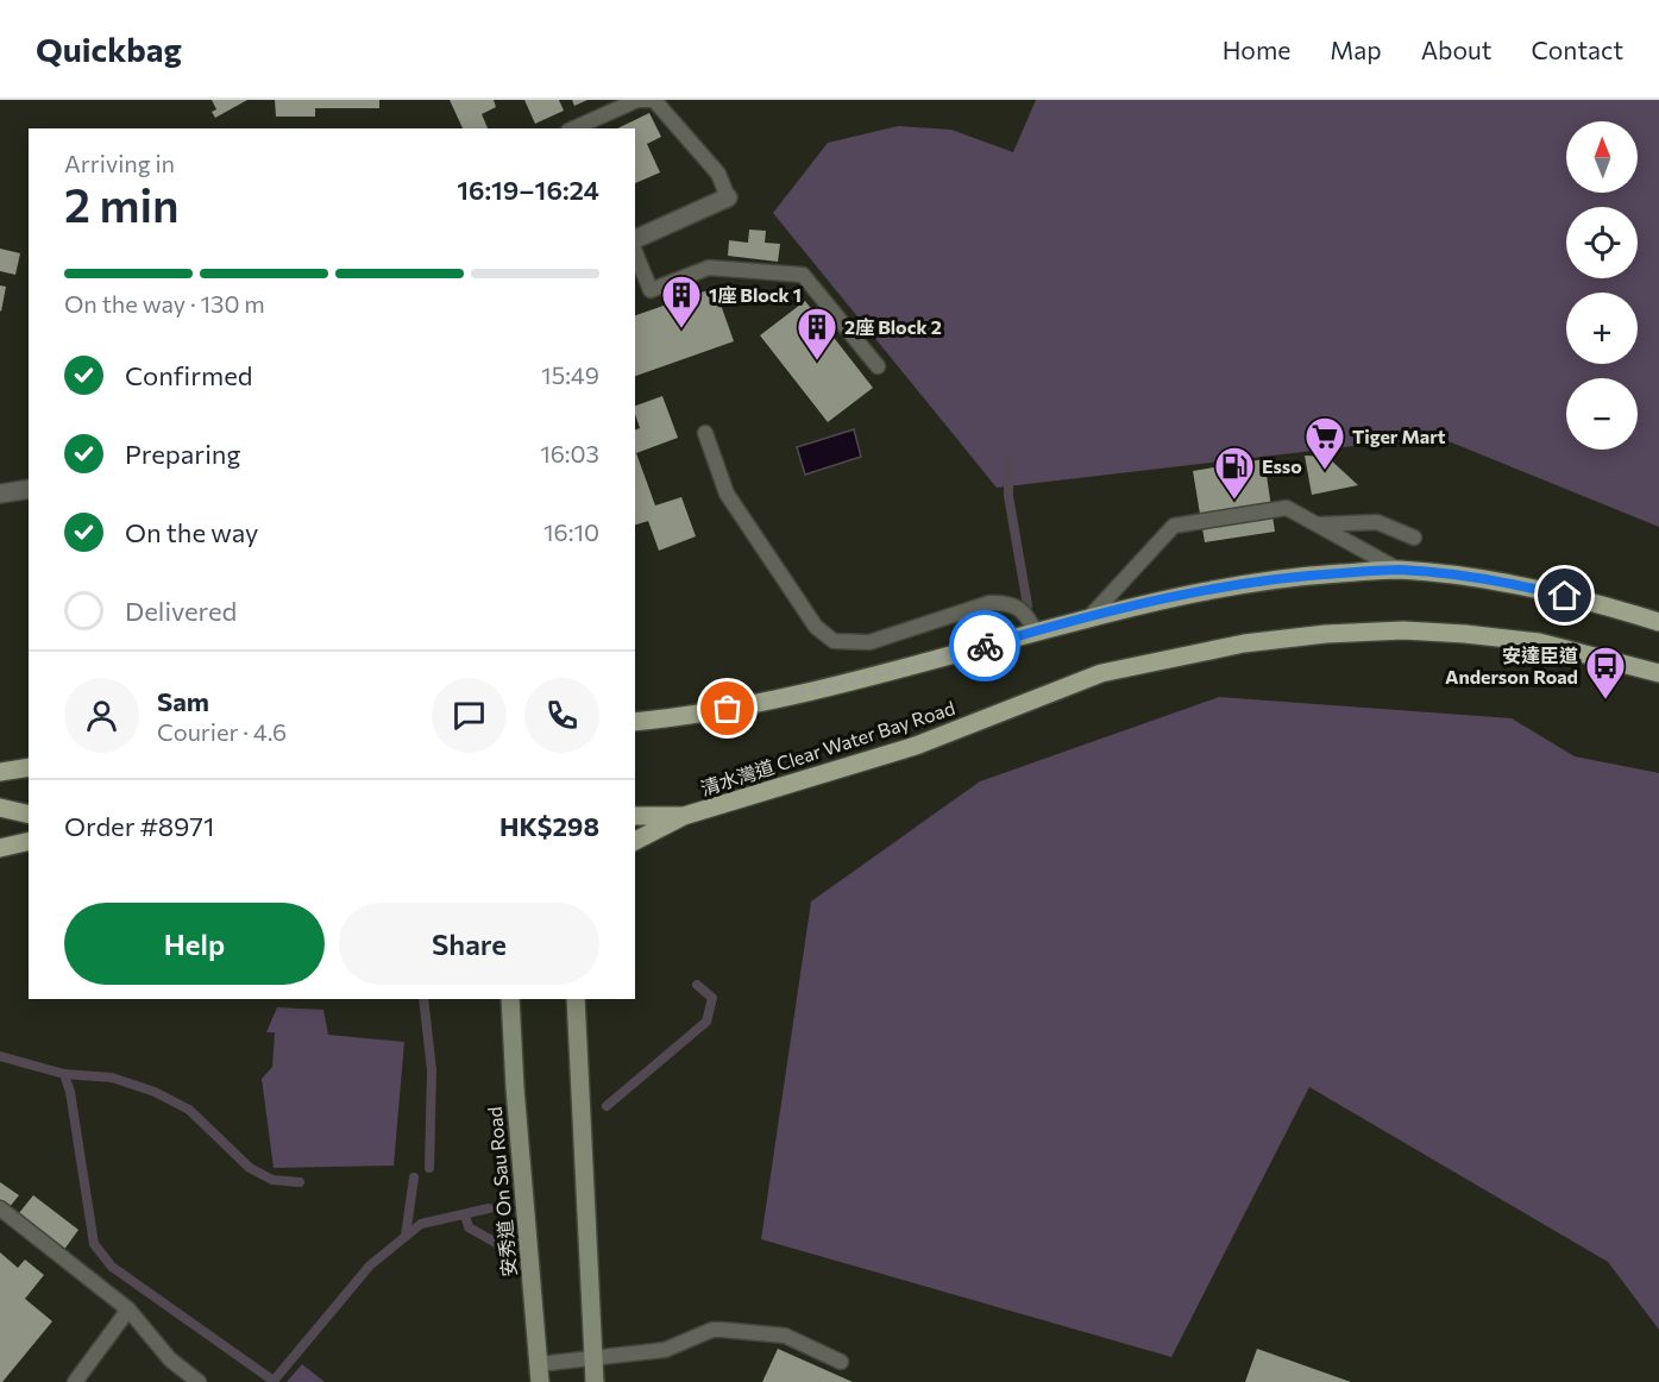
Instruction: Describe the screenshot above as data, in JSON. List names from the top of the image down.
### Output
{
  "streets": {
    "main road": ["清水灣道 Clear Water Bay Road", "安秀道 On Sau Road"]
  },
  "places": {
    "building": ["1座 Block 1", "2座 Block 2"],
    "supermarket": ["Tiger Mart"],
    "fuel station": ["Esso"],
    "bus stop": ["安達臣道 Anderson Road"]
  },
  "north": "top",
  "page": {
    "header": "Quickbag",
    "nav": [
      "Home",
      "Map",
      "About",
      "Contact"
    ],
    "map_buttons": ["+", "−"],
    "heading": ["2 min", "Arriving in", "16:19–16:24"],
    "panel": [
      "Sam",
      "Courier · 4.6",
      "Order #8971",
      "HK$298"
    ],
    "bar": "On the way · 130 m",
    "list": [
      ["Confirmed", "15:49"],
      ["Preparing", "16:03"],
      ["On the way", "16:10"],
      "Delivered"
    ],
    "buttons": ["Help", "Share"]
  }
}
